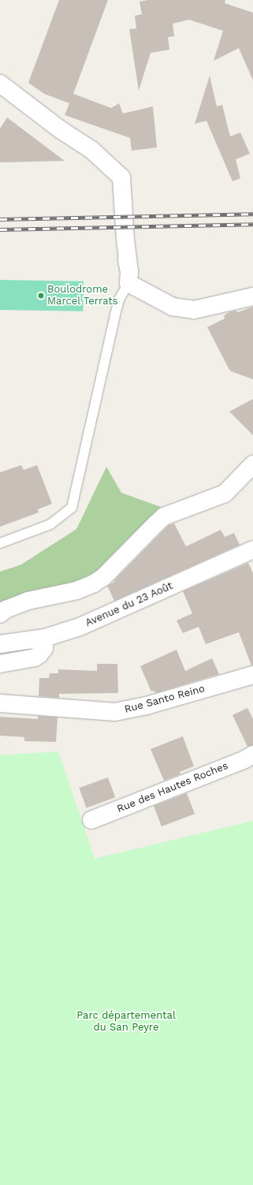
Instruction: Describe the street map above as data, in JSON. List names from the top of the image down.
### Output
{
  "streets": {
    "street": ["Avenue du 23 Août", "Rue Santo Reino", "Rue des Hautes Roches"]
  },
  "parks": ["Parc départemental du San Peyre"],
  "places": ["Boulodrome Marcel Terrats"]
}
